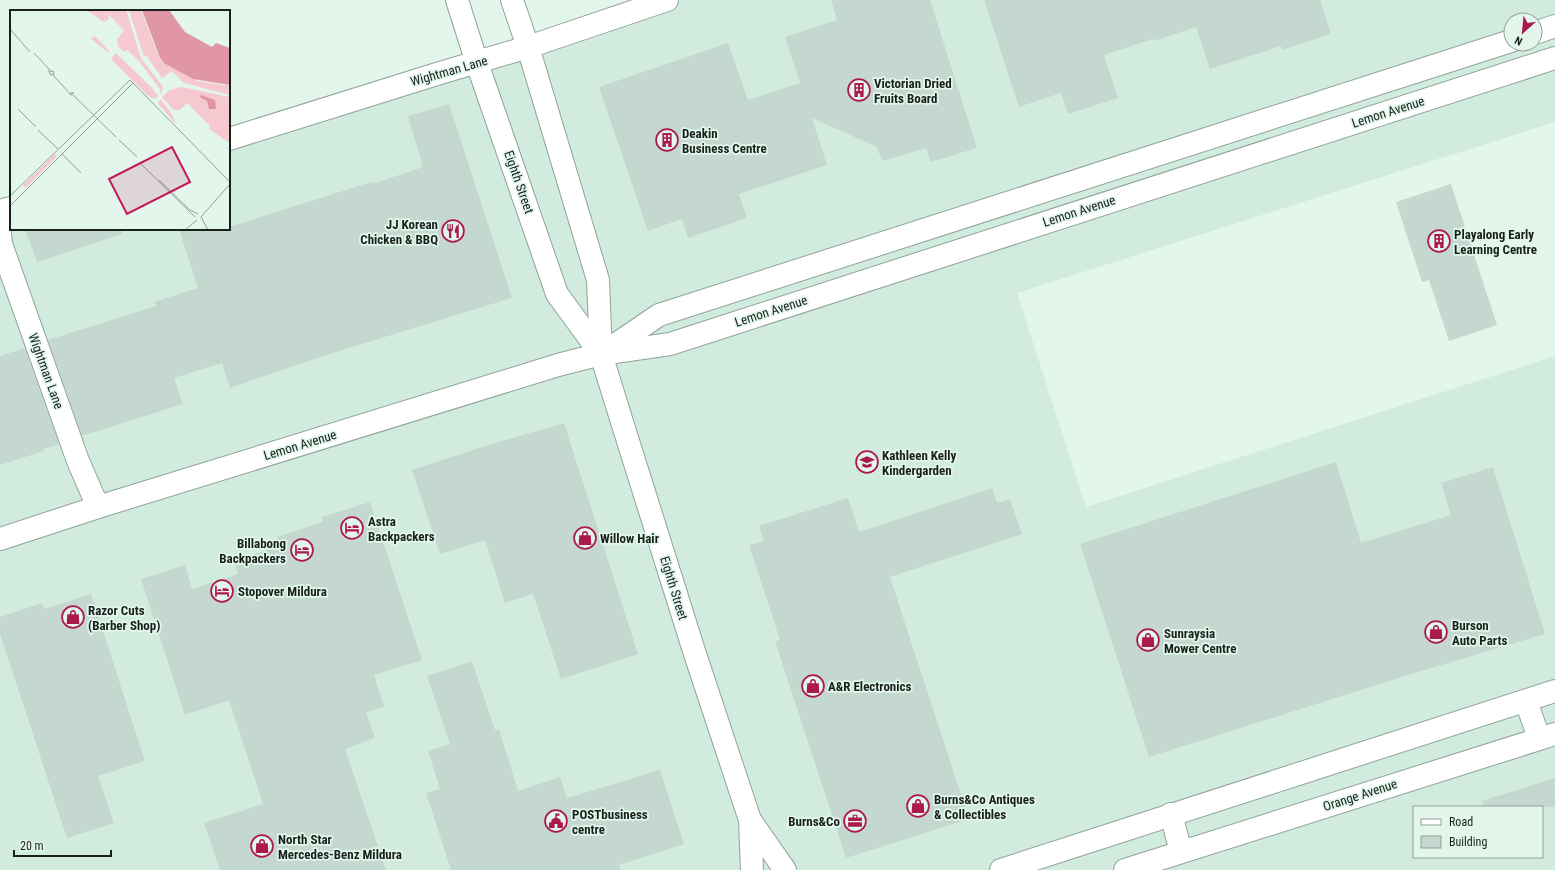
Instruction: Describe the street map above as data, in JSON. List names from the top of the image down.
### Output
{
  "streets": {
    "street": [
      "Wightman Lane",
      "Lemon Avenue",
      "Eighth Street",
      "Orange Avenue"
    ]
  },
  "crossings": [
    ["Wightman Lane", "Lemon Avenue"],
    ["Wightman Lane", "Eighth Street"],
    ["Lemon Avenue", "Eighth Street"]
  ],
  "places": {
    "building": ["Victorian Dried Fruits Board", "Deakin Business Centre", "Playalong Early Learning Centre"],
    "restaurant": ["JJ Korean Chicken & BBQ"],
    "school or university": ["Kathleen Kelly Kindergarden"],
    "hotel": ["Astra Backpackers", "Billabong Backpackers", "Stopover Mildura"],
    "shop": [
      "Willow Hair",
      "Razor Cuts (Barber Shop)",
      "Burson Auto Parts",
      "Sunraysia Mower Centre",
      "A&R Electronics",
      "Burns&Co Antiques & Collectibles",
      "North Star Mercedes-Benz Mildura"
    ],
    "public building": ["POSTbusiness centre"],
    "office": ["Burns&Co"]
  },
  "legend": ["Road", "Building"],
  "scale_bar": "20 m",
  "north": "bottom left"
}
